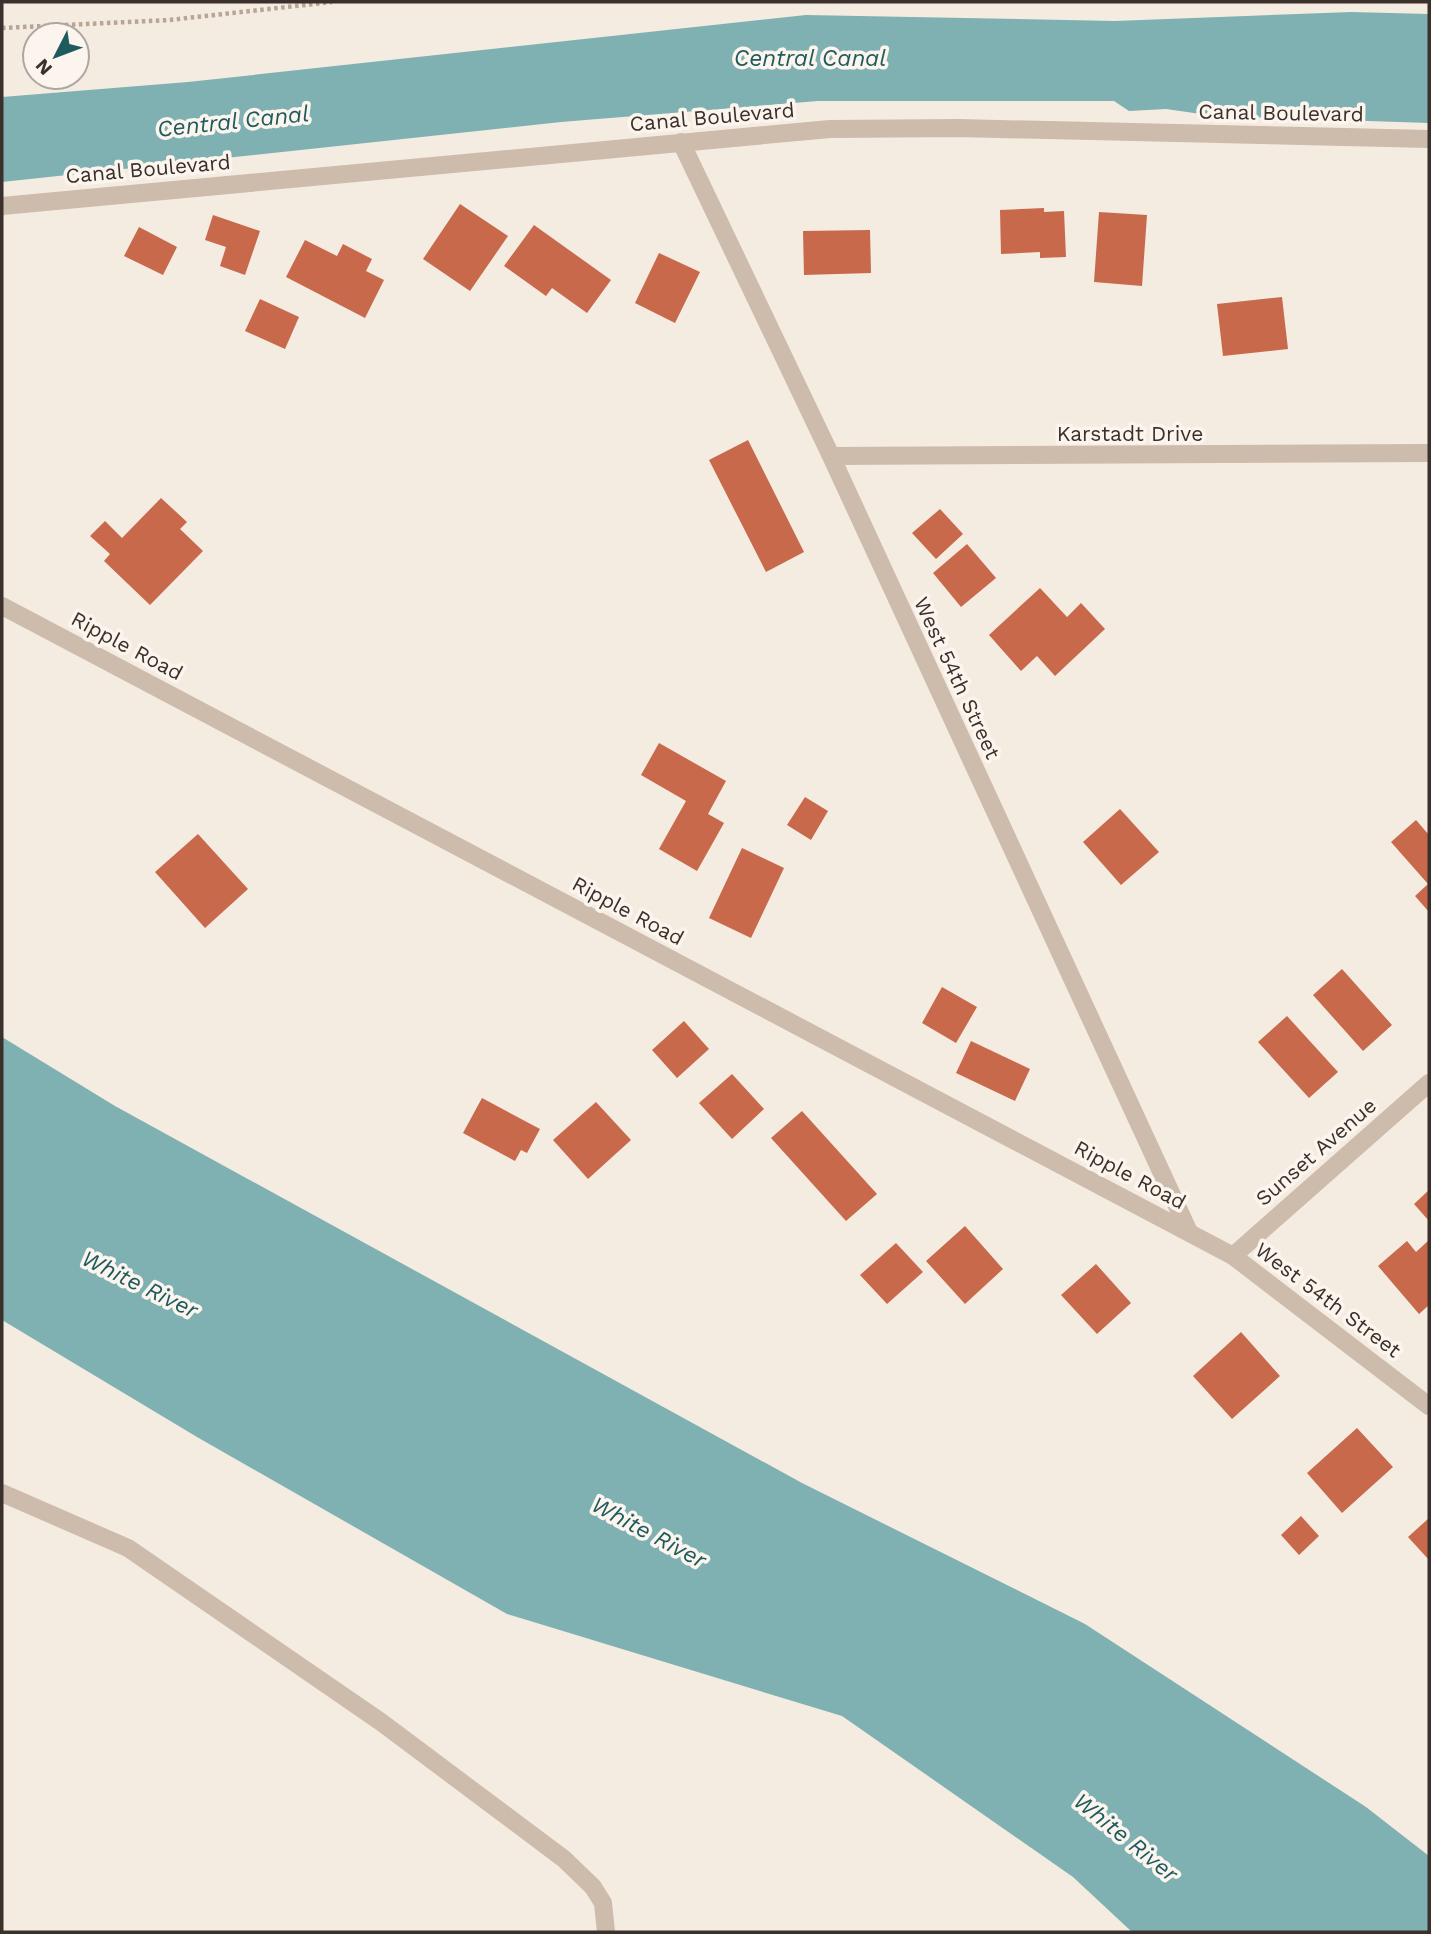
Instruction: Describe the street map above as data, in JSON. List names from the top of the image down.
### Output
{
  "streets": {
    "street": [
      "Canal Boulevard",
      "Karstadt Drive",
      "Ripple Road",
      "West 54th Street",
      "Sunset Avenue"
    ]
  },
  "crossings": [
    ["Canal Boulevard", "West 54th Street"],
    ["Karstadt Drive", "West 54th Street"],
    ["Ripple Road", "West 54th Street"],
    ["Ripple Road", "Sunset Avenue"],
    ["West 54th Street", "Sunset Avenue"]
  ],
  "water": ["Central Canal", "White River"],
  "north": "bottom left"
}
